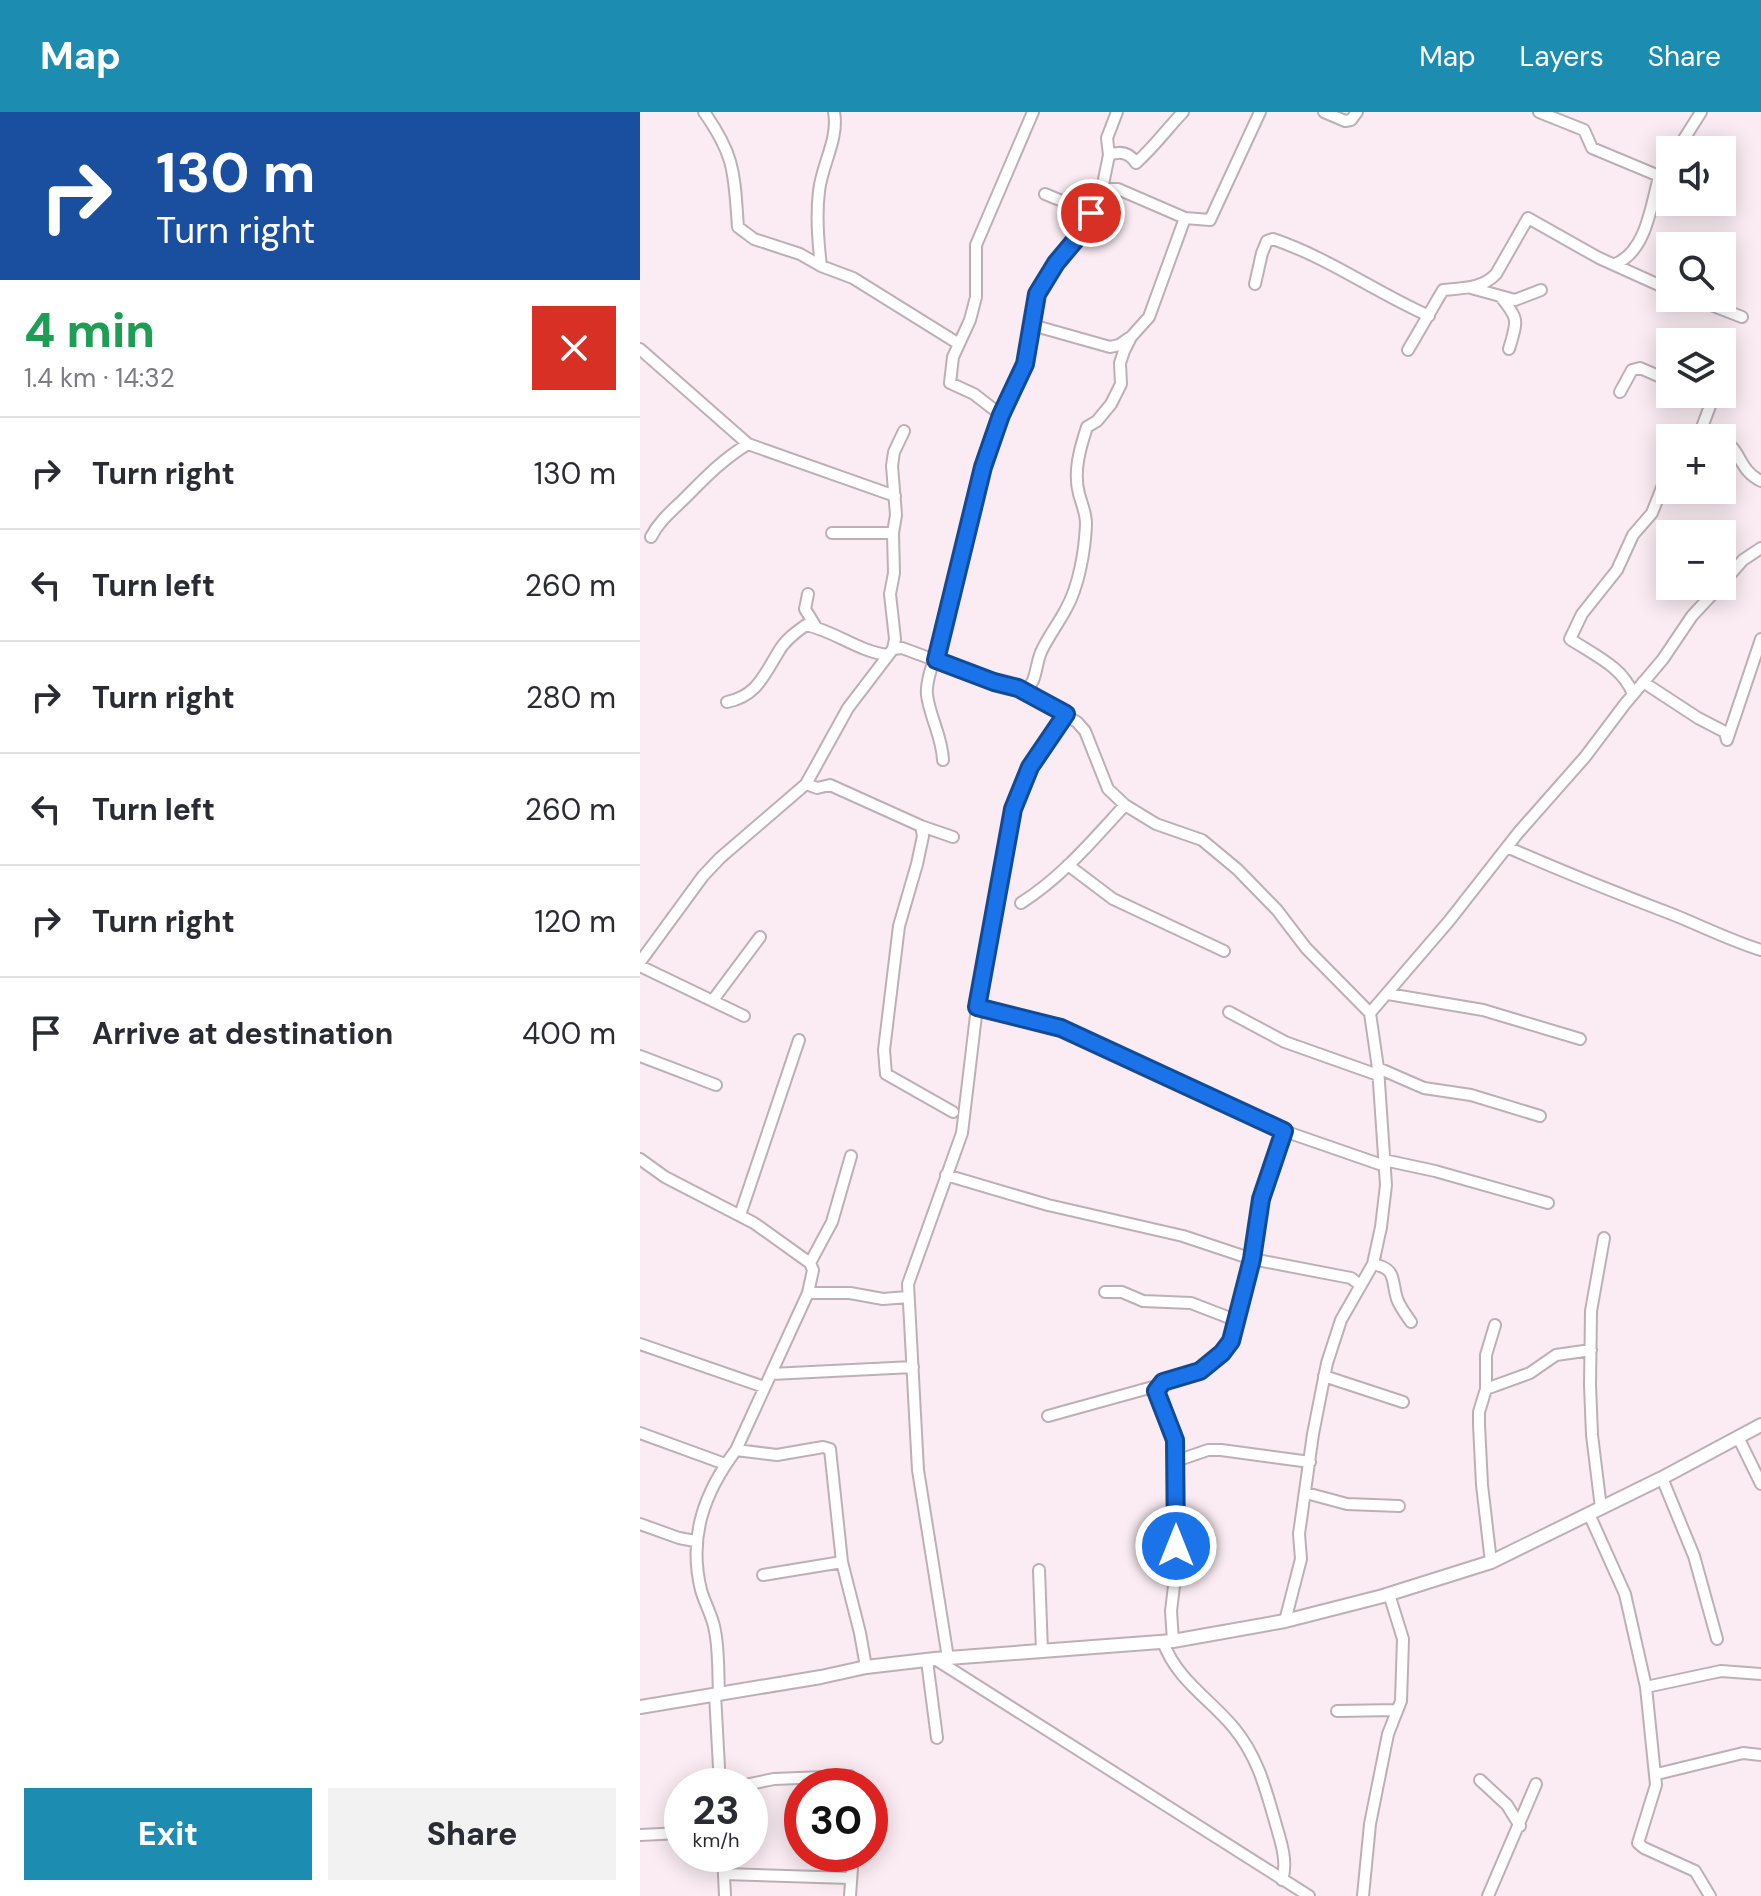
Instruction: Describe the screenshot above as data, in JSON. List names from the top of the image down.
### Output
{
  "page": {
    "header": "Map",
    "nav": ["Map", "Layers", "Share"],
    "turn": ["130 m", "Turn right"],
    "map_buttons": ["+", "−"],
    "heading": ["4 min", "1.4 km · 14:32"],
    "list": [
      {
        "name": "Turn right",
        "value": "130 m"
      },
      {
        "name": "Turn left",
        "value": "260 m"
      },
      {
        "name": "Turn right",
        "value": "280 m"
      },
      {
        "name": "Turn left",
        "value": "260 m"
      },
      {
        "name": "Turn right",
        "value": "120 m"
      },
      {
        "name": "Arrive at destination",
        "value": "400 m"
      }
    ],
    "speed": "23 km/h",
    "limit": "30",
    "buttons": ["Exit", "Share"]
  }
}
